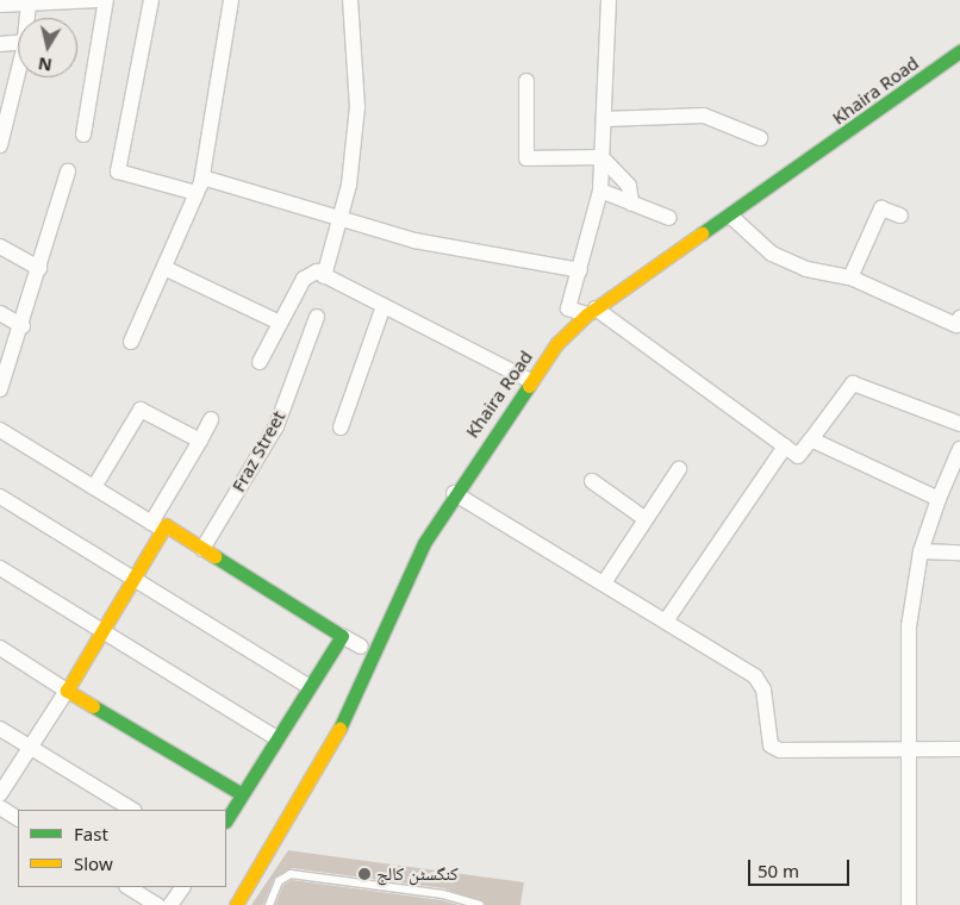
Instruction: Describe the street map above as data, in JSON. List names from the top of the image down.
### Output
{
  "streets": {
    "street": ["Khaira Road", "Fraz Street"]
  },
  "places": ["کنگسٹن کالج"],
  "legend": ["Fast", "Slow"],
  "scale_bar": "50 m",
  "north": "bottom"
}
